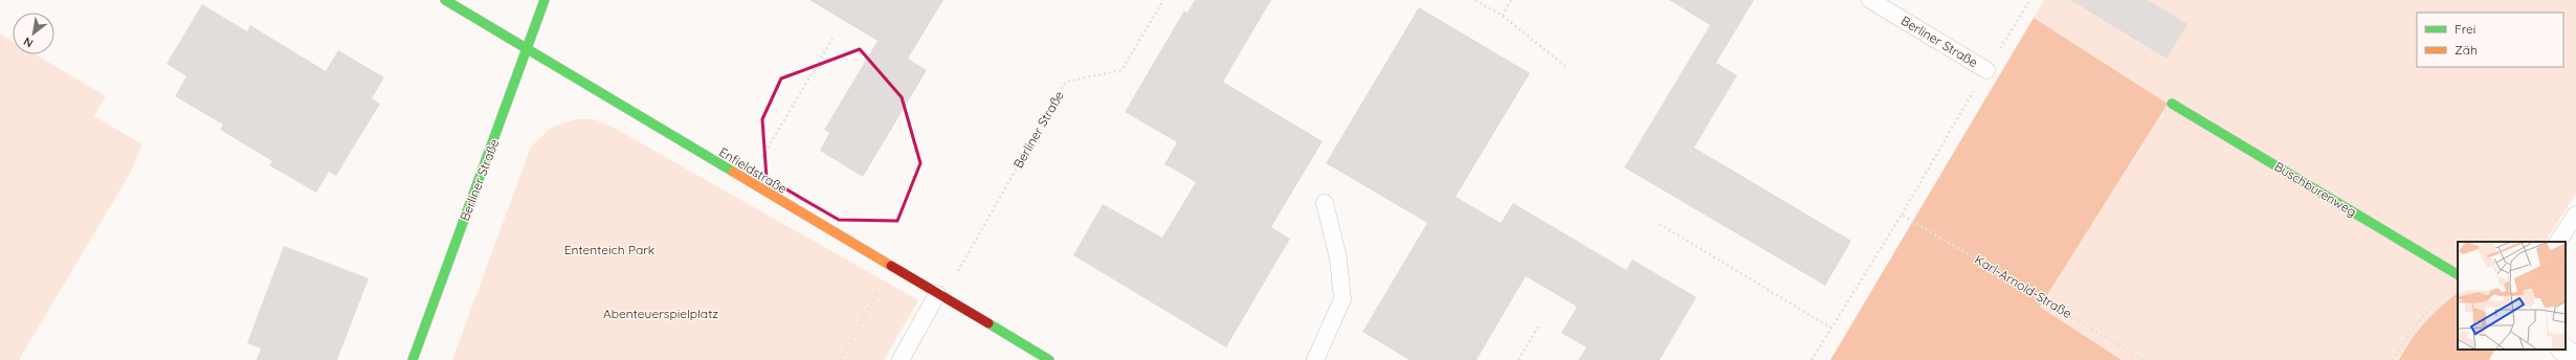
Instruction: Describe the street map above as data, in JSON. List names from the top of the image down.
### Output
{
  "streets": {
    "street": ["Berliner Straße", "Enfieldstraße", "Buschburenweg"],
    "path": ["Karl-Arnold-Straße"]
  },
  "crossings": [
    ["Berliner Straße", "Enfieldstraße"]
  ],
  "parks": ["Ententeich Park", "Abenteuerspielplatz"],
  "legend": ["Frei", "Zäh"],
  "north": "bottom left"
}
